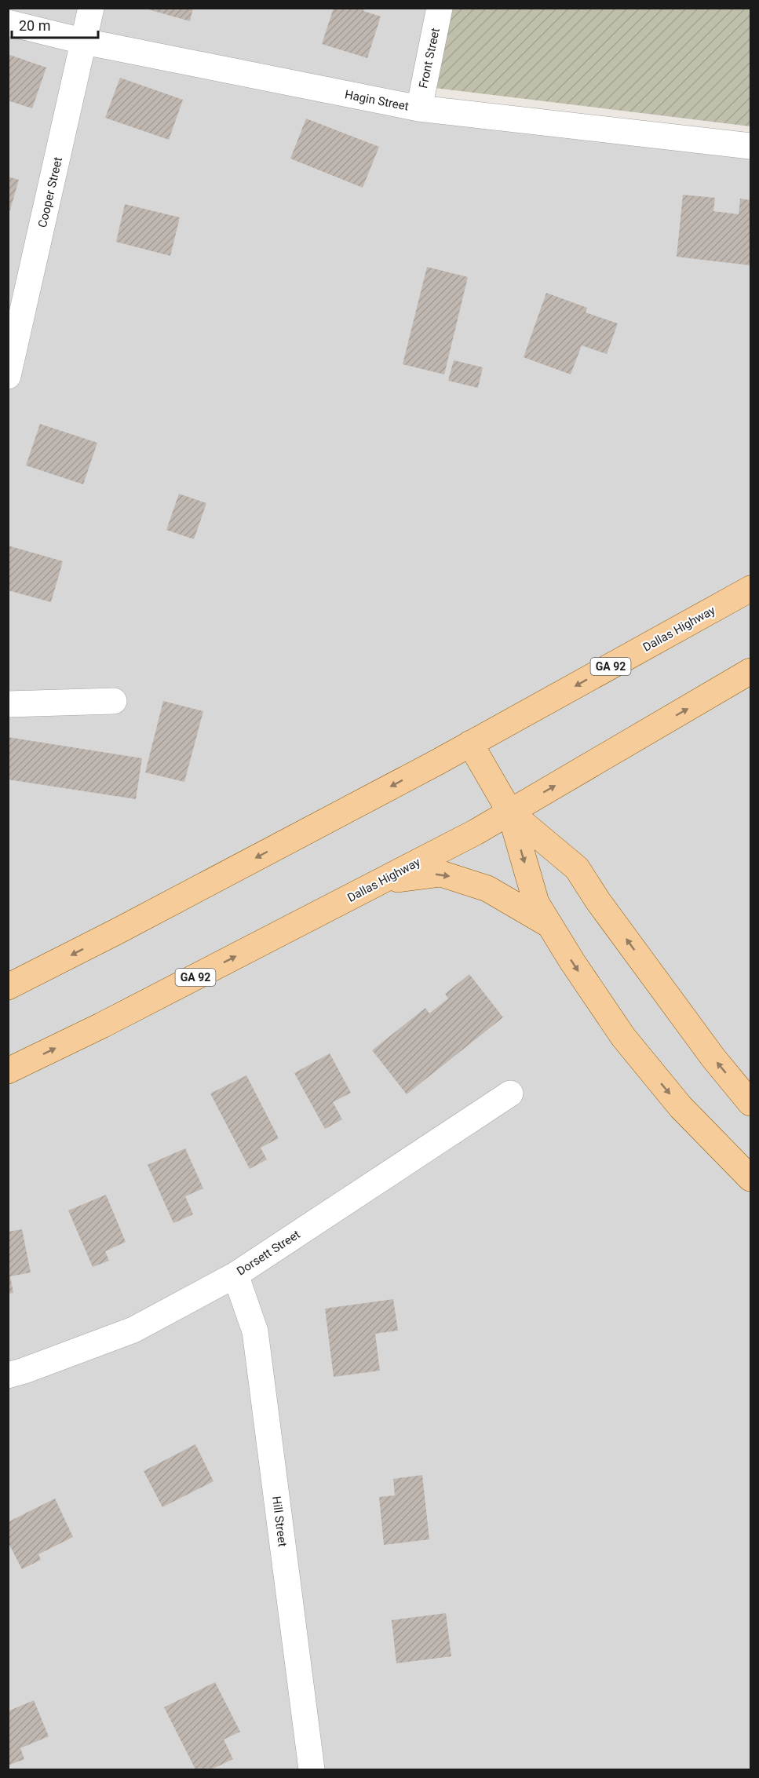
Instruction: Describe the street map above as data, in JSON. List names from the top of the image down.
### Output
{
  "streets": {
    "main road": ["Dallas Highway", "GA 92"],
    "street": [
      "Front Street",
      "Hagin Street",
      "Cooper Street",
      "Dorsett Street",
      "Hill Street"
    ]
  },
  "crossings": [
    ["Front Street", "Hagin Street"],
    ["Hagin Street", "Cooper Street"],
    ["Dorsett Street", "Hill Street"]
  ],
  "scale_bar": "20 m"
}
